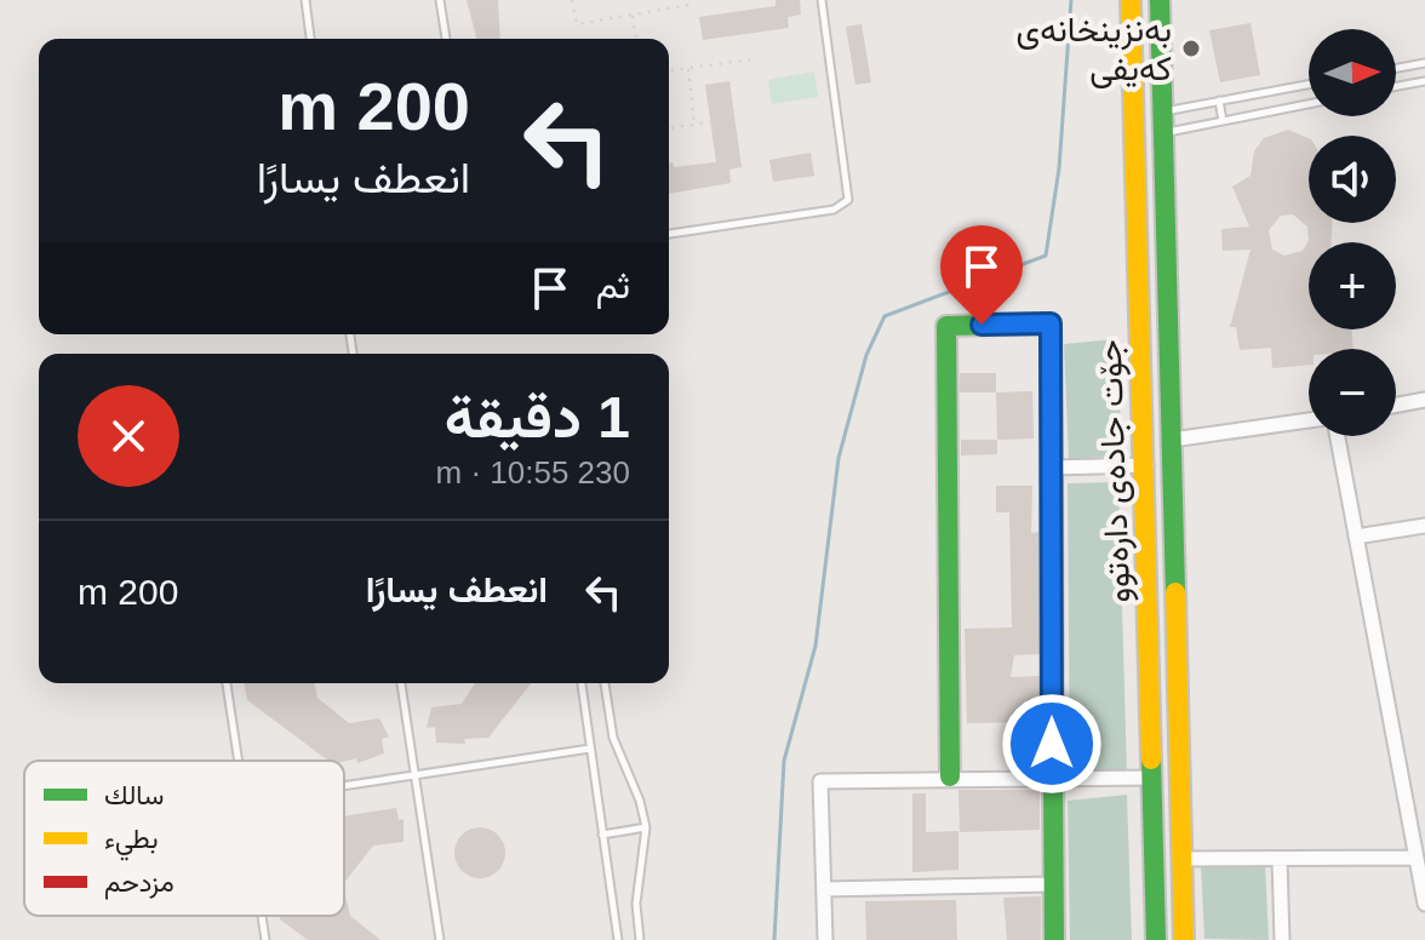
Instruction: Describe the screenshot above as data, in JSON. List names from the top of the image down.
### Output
{
  "streets": {
    "main road": ["جۆت جادەی دارەتوو"]
  },
  "places": ["بەنزینخانەی کەیفی"],
  "legend": ["سالك", "بطيء", "مزدحم"],
  "north": "right",
  "page": {
    "map_buttons": ["+", "−"],
    "turn": ["200 m", "انعطف يسارًا"],
    "then": "ثم",
    "heading": ["1 دقيقة", "230 m · 10:55"],
    "list": [
      {
        "name": "انعطف يسارًا",
        "value": "200 m"
      }
    ]
  }
}
